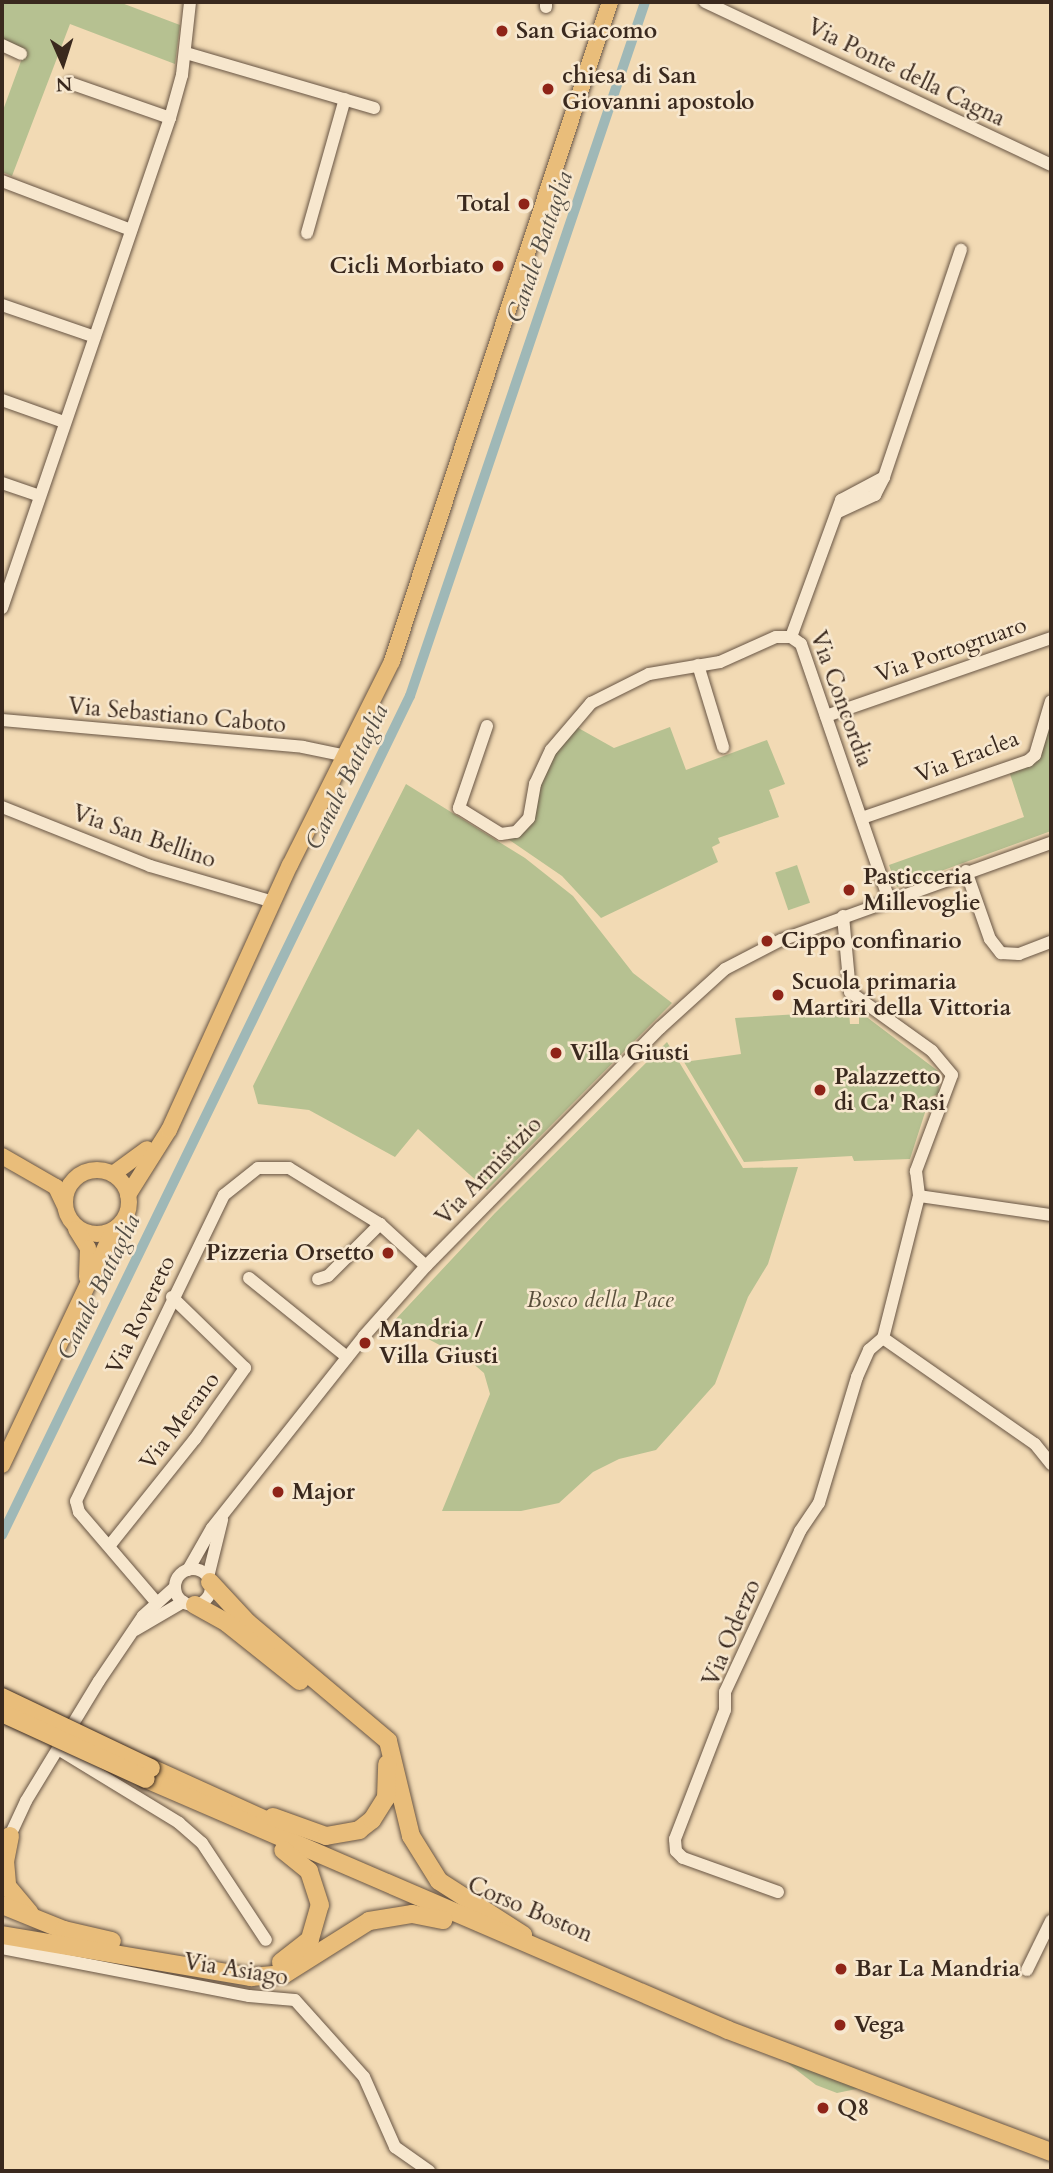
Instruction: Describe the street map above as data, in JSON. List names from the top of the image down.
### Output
{
  "streets": {
    "highway": ["Corso Boston"],
    "street": [
      "Via Ponte della Cagna",
      "Via Portogruaro",
      "Via Concordia",
      "Via Sebastiano Caboto",
      "Via Eraclea",
      "Via San Bellino",
      "Via Armistizio",
      "Via Rovereto",
      "Via Merano",
      "Via Oderzo",
      "Via Asiago"
    ]
  },
  "crossings": [
    ["Via Portogruaro", "Via Concordia"],
    ["Via Concordia", "Via Eraclea"],
    ["Via Concordia", "Via Armistizio"],
    ["Via Armistizio", "Via Rovereto"],
    ["Via Armistizio", "Via Oderzo"],
    ["Via Rovereto", "Via Merano"]
  ],
  "water": ["Canale Battaglia"],
  "parks": ["Bosco della Pace"],
  "places": [
    "San Giacomo",
    "chiesa di San Giovanni apostolo",
    "Total",
    "Cicli Morbiato",
    "Pasticceria Millevoglie",
    "Cippo confinario",
    "Scuola primaria Martiri della Vittoria",
    "Villa Giusti",
    "Palazzetto di Ca' Rasi",
    "Pizzeria Orsetto",
    "Mandria / Villa Giusti",
    "Major",
    "Bar La Mandria",
    "Vega",
    "Q8"
  ],
  "north": "bottom"
}
